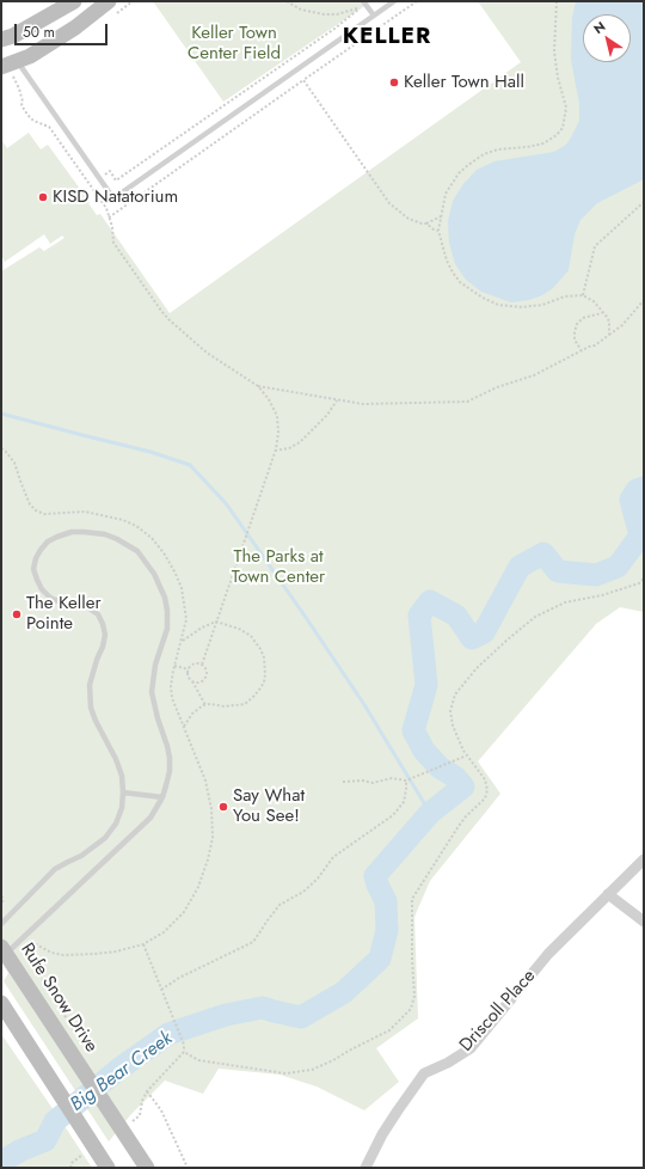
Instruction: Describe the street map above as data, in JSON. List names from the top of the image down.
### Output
{
  "streets": {
    "main road": ["Rufe Snow Drive"],
    "street": ["Driscoll Place"]
  },
  "districts": ["KELLER"],
  "water": ["Big Bear Creek"],
  "parks": ["Keller Town Center Field", "The Parks at Town Center"],
  "places": [
    "Keller Town Hall",
    "KISD Natatorium",
    "The Keller Pointe",
    "Say What You See!"
  ],
  "scale_bar": "50 m",
  "north": "top left"
}
